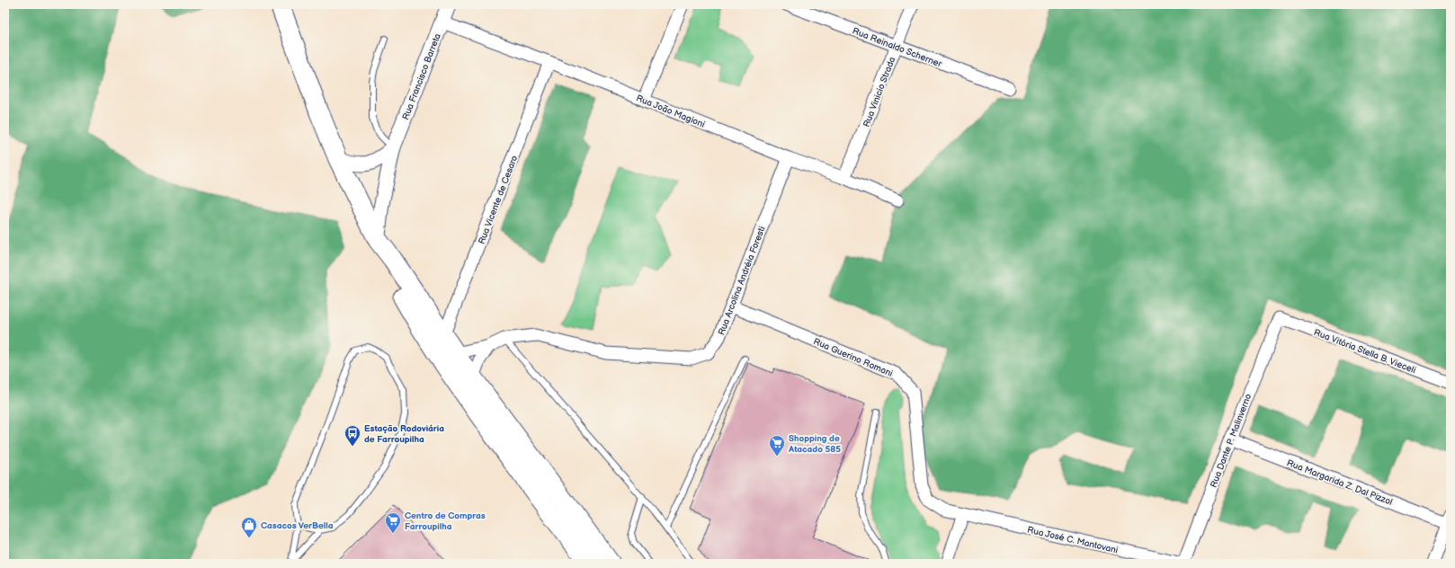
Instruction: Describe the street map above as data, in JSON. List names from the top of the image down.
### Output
{
  "streets": {
    "street": [
      "Rua Reinaldo Scherner",
      "Rua Francisco Barreta",
      "Rua Vinicio Strada",
      "Rua João Magioni",
      "Rua Vicente de Cesaro",
      "Rua Arcolina Andréia Foresti",
      "Rua Vitória Stella B. Vieceli",
      "Rua Guerino Romani",
      "Rua Dante P. Malinverno",
      "Rua Margarida Z. Dal Pizzol",
      "Rua José C. Mantovani"
    ]
  },
  "crossings": [
    ["Rua Reinaldo Scherner", "Rua Vinicio Strada"],
    ["Rua Francisco Barreta", "Rua João Magioni"],
    ["Rua Vinicio Strada", "Rua João Magioni"],
    ["Rua João Magioni", "Rua Vicente de Cesaro"],
    ["Rua João Magioni", "Rua Arcolina Andréia Foresti"],
    ["Rua Arcolina Andréia Foresti", "Rua Guerino Romani"],
    ["Rua Vitória Stella B. Vieceli", "Rua Dante P. Malinverno"],
    ["Rua Guerino Romani", "Rua José C. Mantovani"],
    ["Rua Dante P. Malinverno", "Rua Margarida Z. Dal Pizzol"],
    ["Rua Dante P. Malinverno", "Rua José C. Mantovani"]
  ],
  "places": {
    "bus stop": ["Estação Rodoviária de Farroupilha"],
    "supermarket": ["Shopping de Atacado 585", "Centro de Compras Farroupilha"],
    "shop": ["Casacos VerBella"]
  }
}
